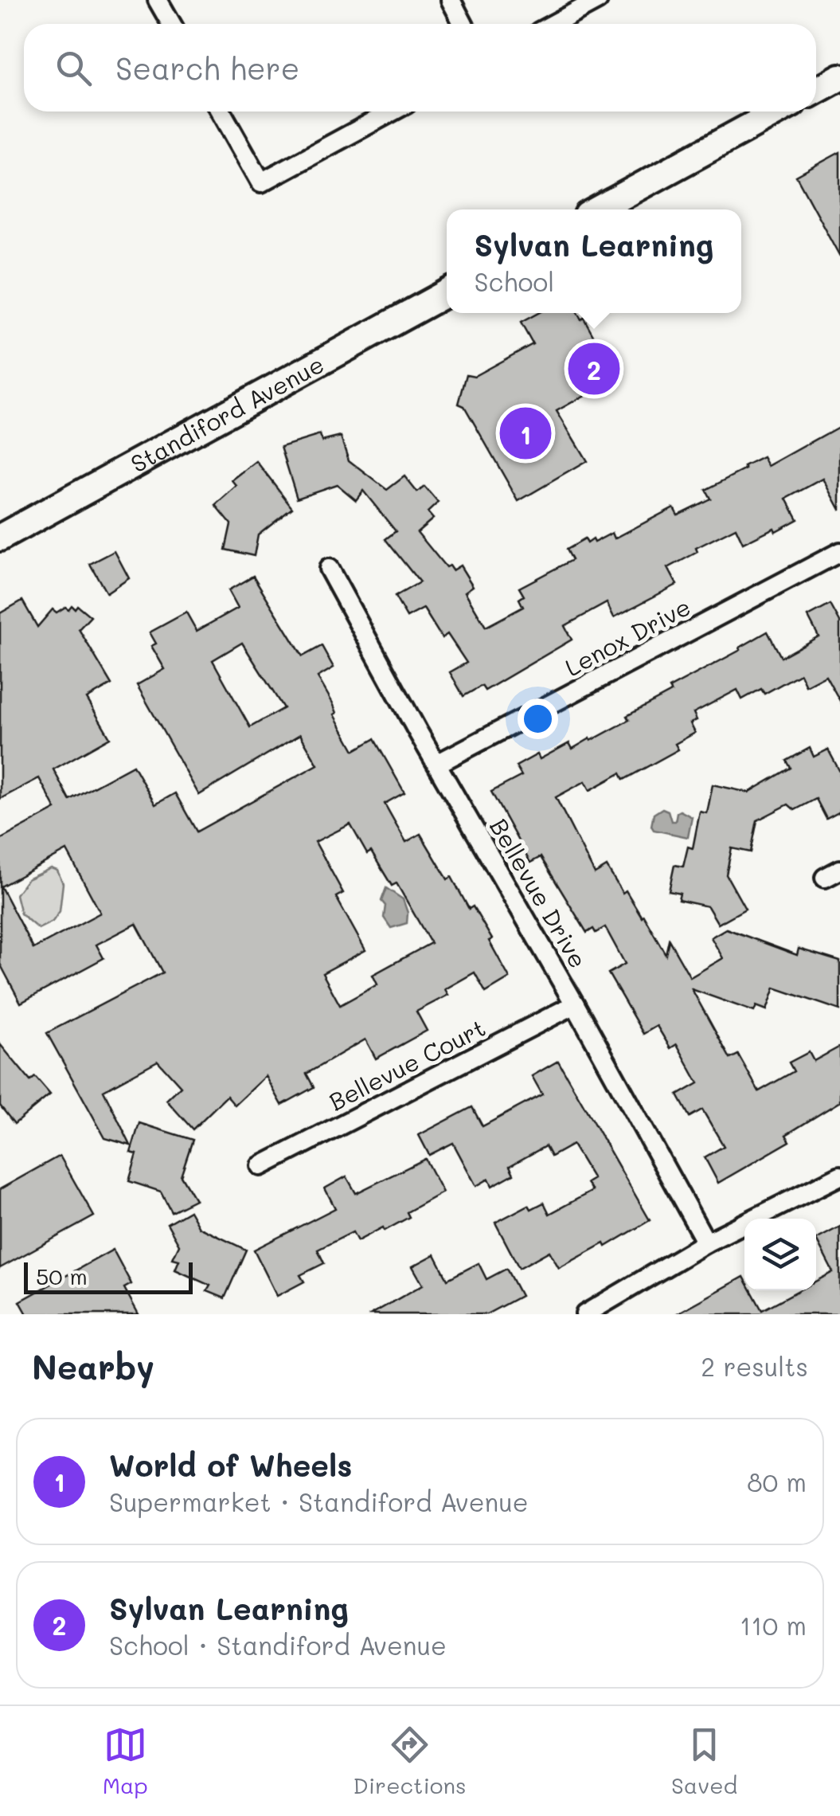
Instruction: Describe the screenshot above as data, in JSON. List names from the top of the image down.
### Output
{
  "streets": {
    "main road": ["Standiford Avenue"],
    "street": ["Lenox Drive", "Bellevue Drive", "Bellevue Court"]
  },
  "crossings": [
    ["Lenox Drive", "Bellevue Drive"],
    ["Bellevue Drive", "Bellevue Court"]
  ],
  "scale_bar": "50 m",
  "page": {
    "search": "Search here",
    "popup": ["Sylvan Learning", "School"],
    "pins": ["2", "1"],
    "scale": "50 m",
    "heading": ["Nearby", "2 results"],
    "list": [
      {
        "mark": "1",
        "name": "World of Wheels",
        "note": "Supermarket · Standiford Avenue",
        "value": "80 m"
      },
      {
        "mark": "2",
        "name": "Sylvan Learning",
        "note": "School · Standiford Avenue",
        "value": "110 m"
      }
    ],
    "nav": ["Map", "Directions", "Saved"]
  }
}
